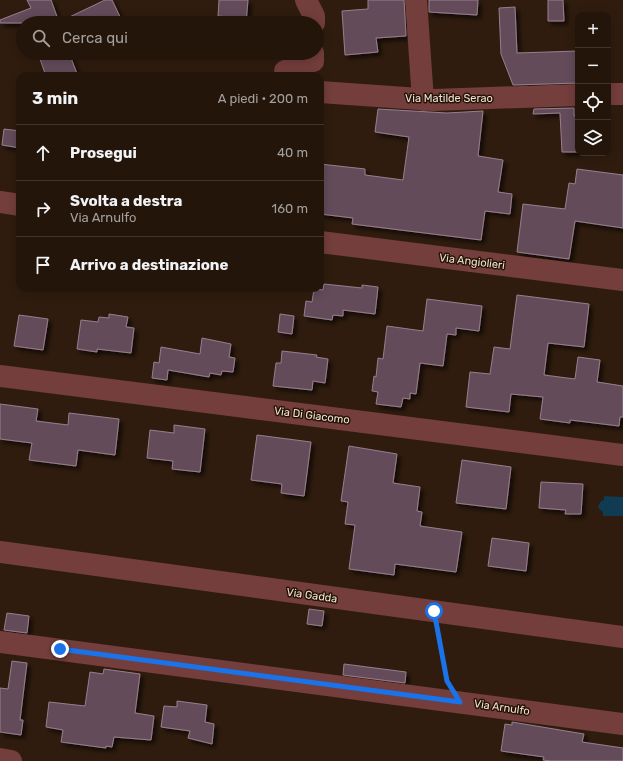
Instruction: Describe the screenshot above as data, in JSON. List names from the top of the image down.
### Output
{
  "streets": {
    "street": [
      "Via Matilde Serao",
      "Via Angiolieri",
      "Via Di Giacomo",
      "Via Gadda",
      "Via Arnulfo"
    ]
  },
  "page": {
    "map_buttons": ["+", "−"],
    "search": "Cerca qui",
    "heading": ["3 min", "A piedi · 200 m"],
    "list": [
      ["Prosegui", "40 m"],
      ["Svolta a destra", "Via Arnulfo", "160 m"],
      "Arrivo a destinazione"
    ]
  }
}
